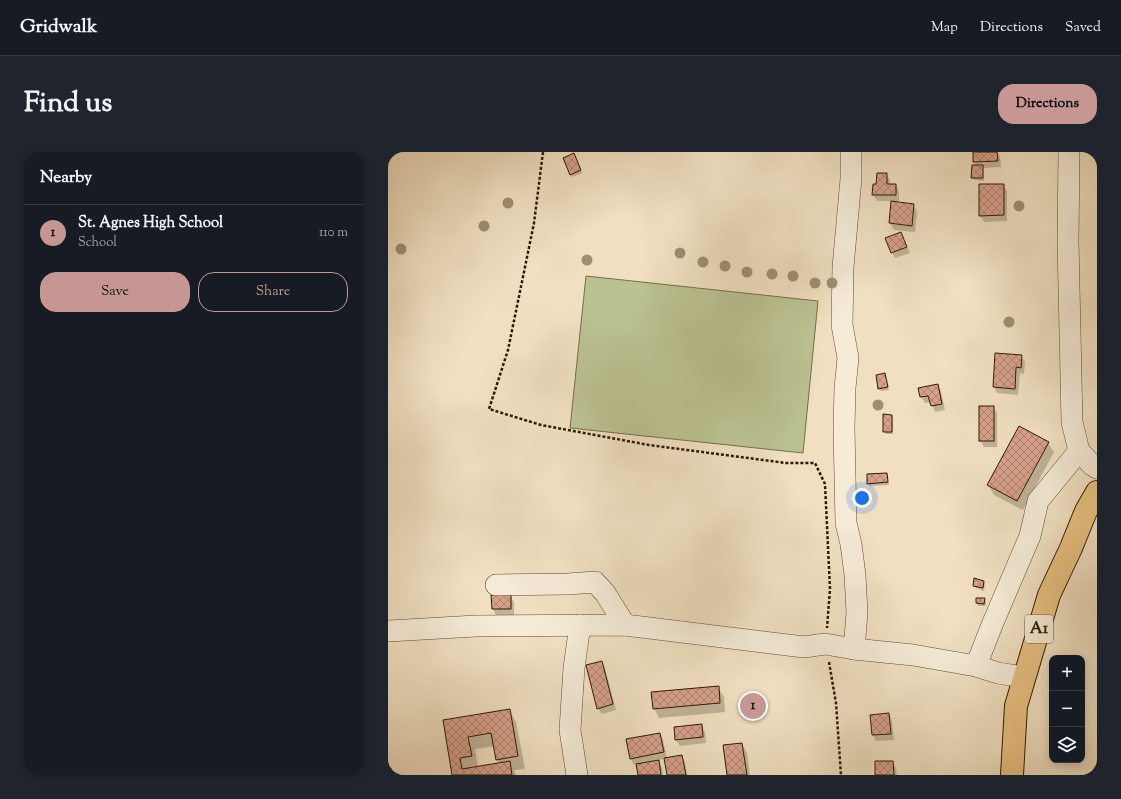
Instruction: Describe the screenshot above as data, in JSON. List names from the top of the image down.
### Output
{
  "streets": {
    "main road": ["A1"]
  },
  "page": {
    "header": "Gridwalk",
    "nav": ["Map", "Directions", "Saved"],
    "title": "Find us",
    "buttons": [
      "Directions",
      ["Save", "Share"]
    ],
    "heading": "Nearby",
    "list": [
      {
        "mark": "1",
        "name": "St. Agnes High School",
        "note": "School",
        "value": "110 m"
      }
    ],
    "map_buttons": ["+", "−"],
    "pins": "1"
  }
}
